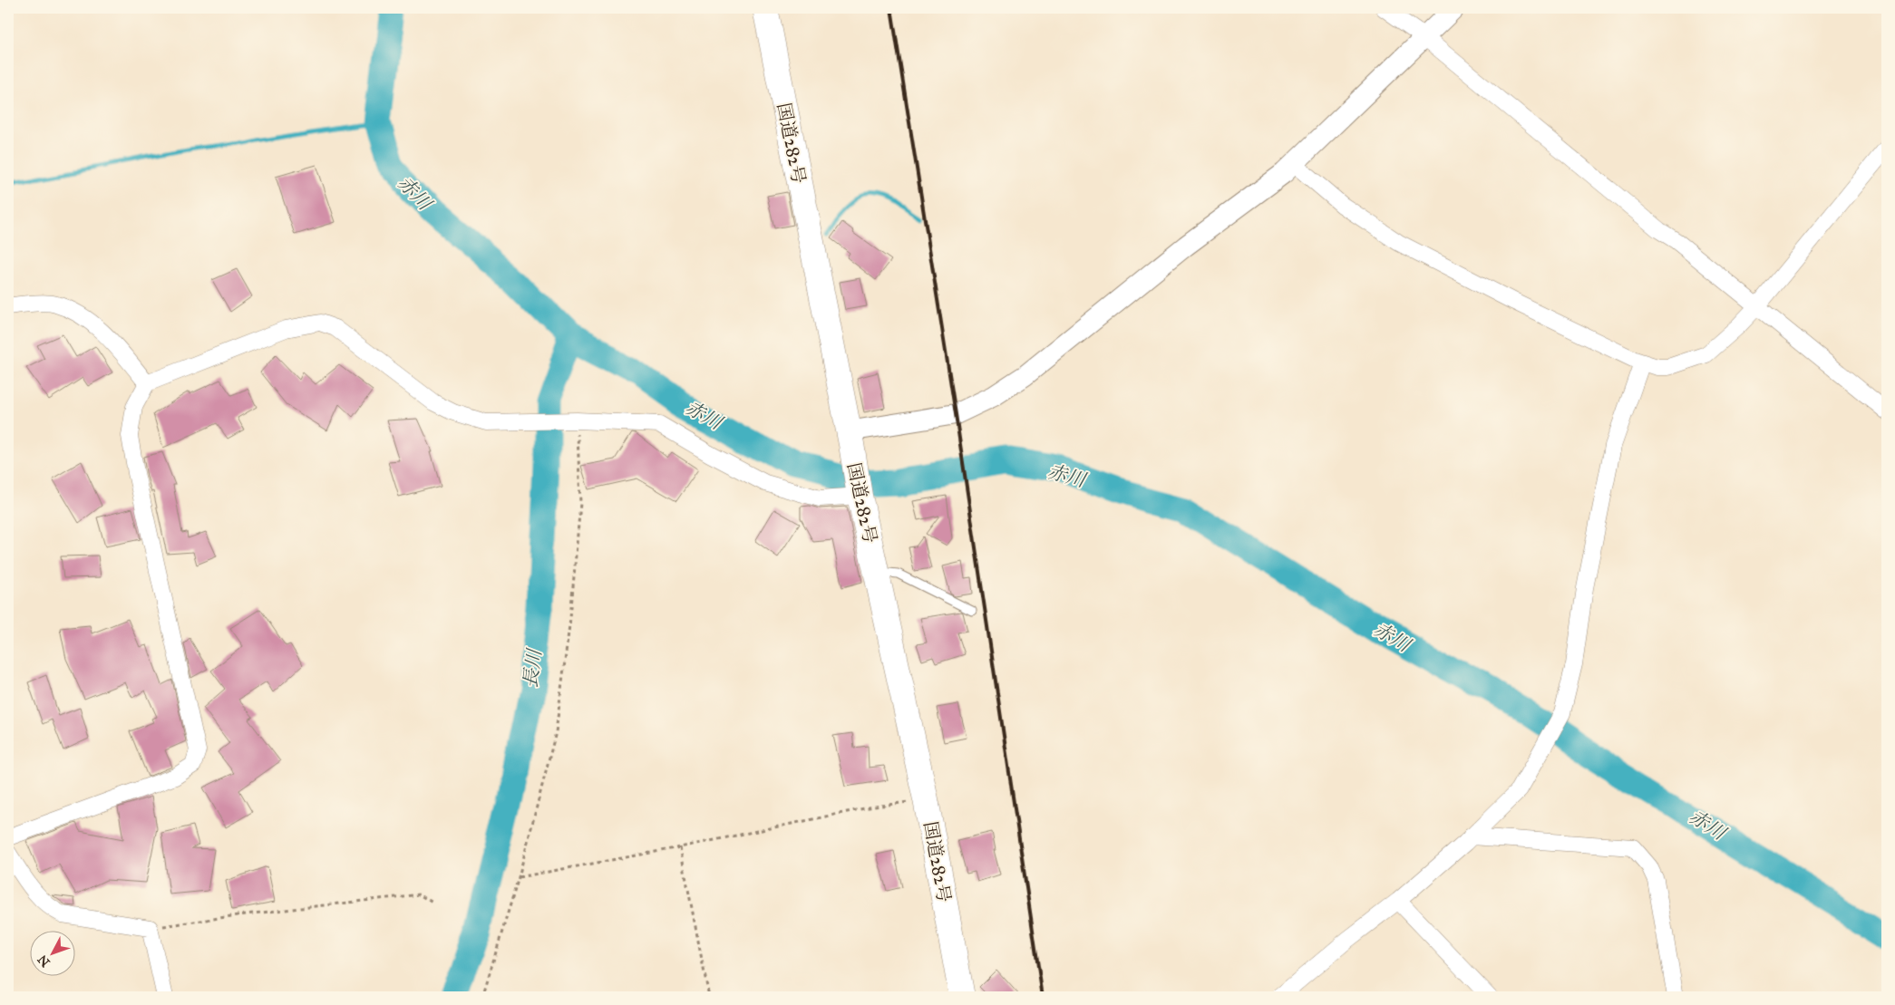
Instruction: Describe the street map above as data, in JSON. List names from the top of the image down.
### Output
{
  "streets": {
    "highway": ["国道282号"]
  },
  "water": ["赤川", "長川"],
  "north": "bottom left"
}
